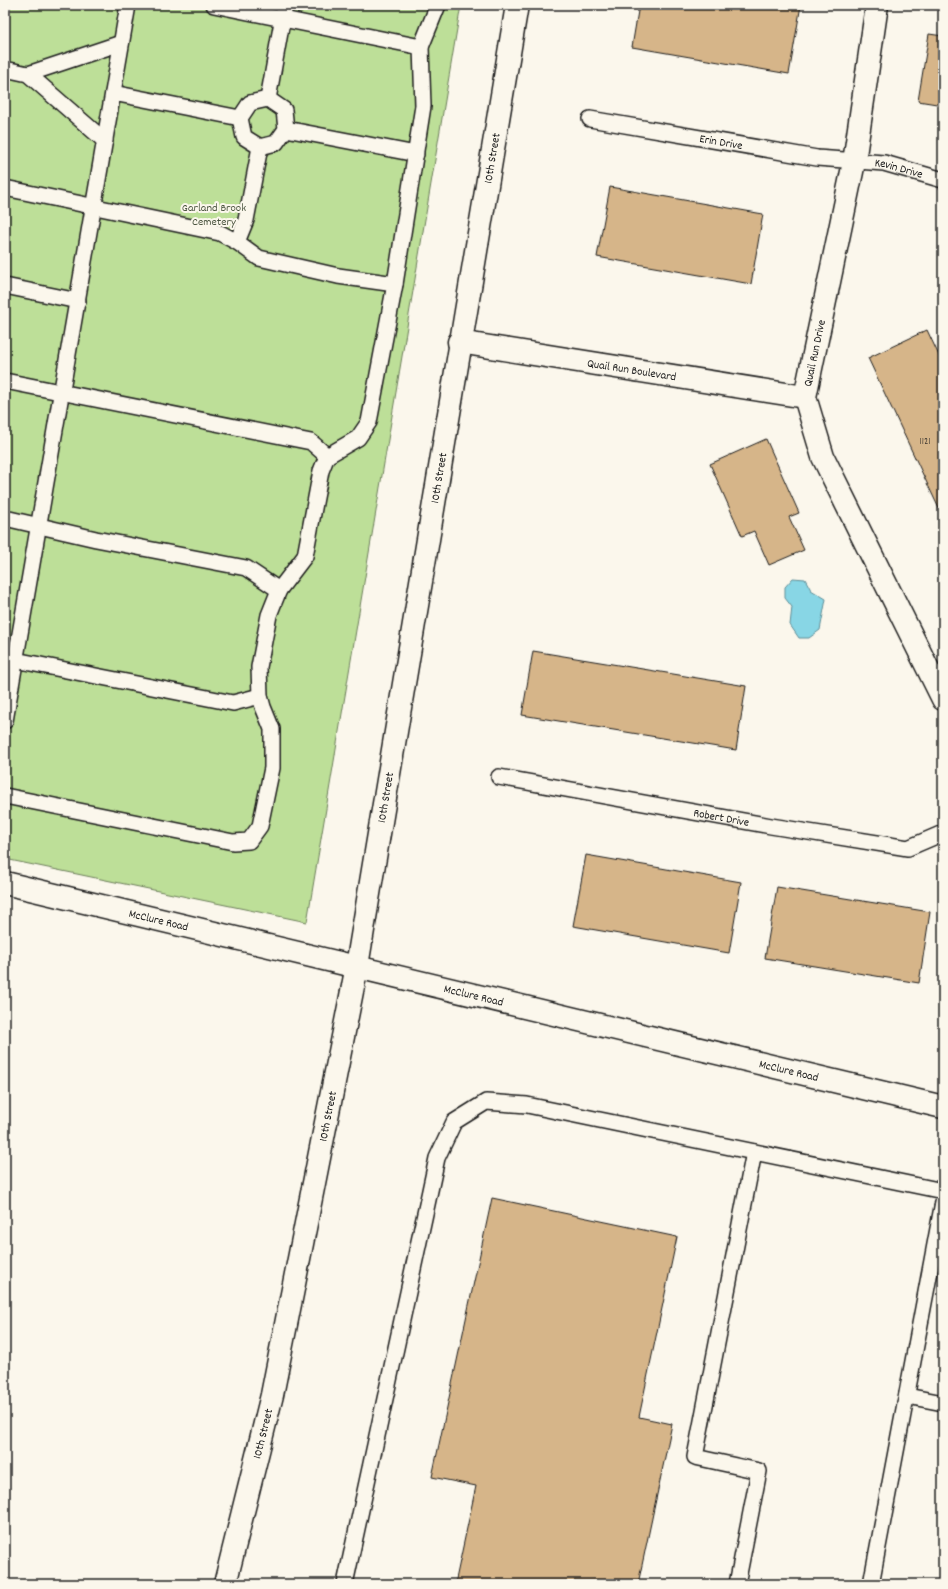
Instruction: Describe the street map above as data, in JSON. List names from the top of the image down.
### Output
{
  "streets": {
    "street": [
      "10th Street",
      "Quail Run Drive",
      "Quail Run Boulevard",
      "McClure Road"
    ],
    "lane": ["Erin Drive", "Kevin Drive", "Robert Drive"]
  },
  "crossings": [
    ["Erin Drive", "Kevin Drive"],
    ["Erin Drive", "Quail Run Drive"],
    ["10th Street", "Quail Run Boulevard"],
    ["10th Street", "McClure Road"],
    ["Kevin Drive", "Quail Run Drive"],
    ["Quail Run Drive", "Quail Run Boulevard"]
  ],
  "parks": ["Garland Brook Cemetery"],
  "house_numbers": ["1121"]
}
